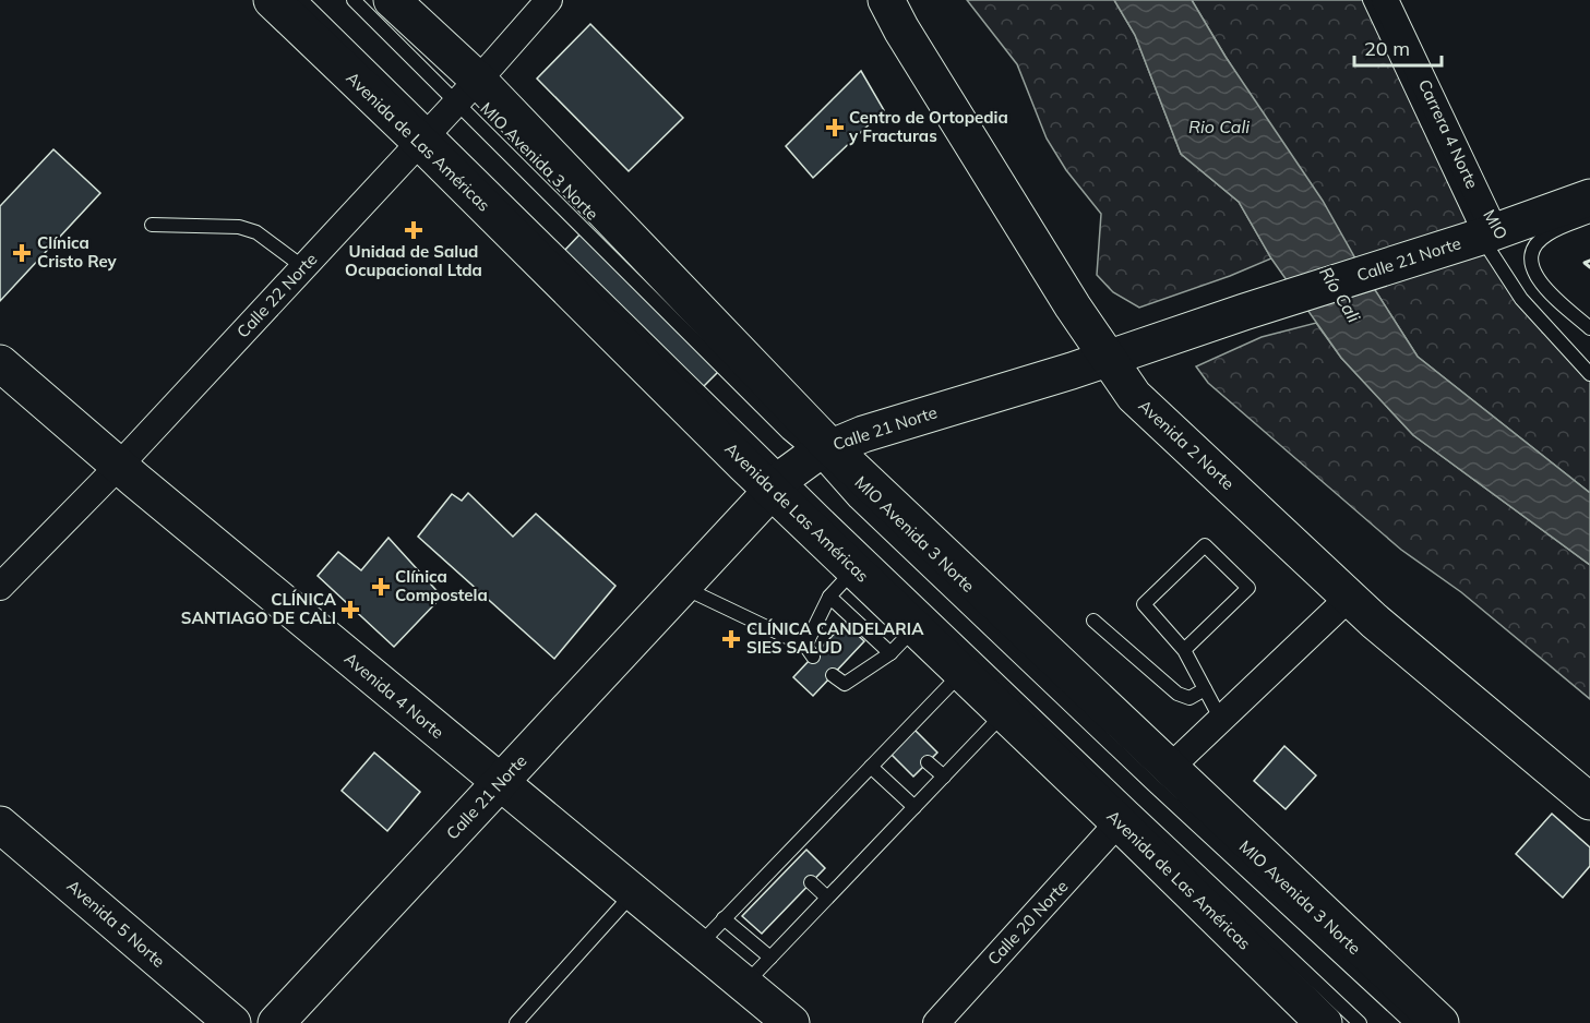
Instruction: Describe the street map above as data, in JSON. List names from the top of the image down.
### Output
{
  "streets": {
    "main road": [
      "Avenida de Las Américas",
      "Calle 21 Norte",
      "Avenida 2 Norte",
      "Avenida 4 Norte",
      "Avenida 5 Norte"
    ],
    "street": ["Carrera 4 Norte", "Calle 22 Norte", "Calle 20 Norte"],
    "lane": ["MIO Avenida 3 Norte", "MIO"]
  },
  "crossings": [
    ["Carrera 4 Norte", "MIO"],
    ["Carrera 4 Norte", "Calle 21 Norte"],
    ["Avenida de Las Américas", "MIO Avenida 3 Norte"],
    ["Avenida de Las Américas", "Calle 21 Norte"],
    ["Avenida de Las Américas", "Calle 22 Norte"],
    ["Avenida de Las Américas", "Calle 20 Norte"],
    ["MIO Avenida 3 Norte", "Calle 21 Norte"],
    ["MIO Avenida 3 Norte", "Calle 22 Norte"],
    ["MIO", "Calle 21 Norte"],
    ["Calle 21 Norte", "Avenida 2 Norte"],
    ["Calle 21 Norte", "Avenida 4 Norte"],
    ["Calle 22 Norte", "Avenida 4 Norte"]
  ],
  "water": ["Rio Cali", "Río Cali"],
  "places": {
    "health": [
      "Centro de Ortopedia y Fracturas",
      "Unidad de Salud Ocupacional Ltda",
      "Clínica Cristo Rey",
      "Clínica Compostela",
      "CLÍNICA SANTIAGO DE CALI",
      "CLÍNICA CANDELARIA SIES SALUD"
    ]
  },
  "scale_bar": "20 m"
}
